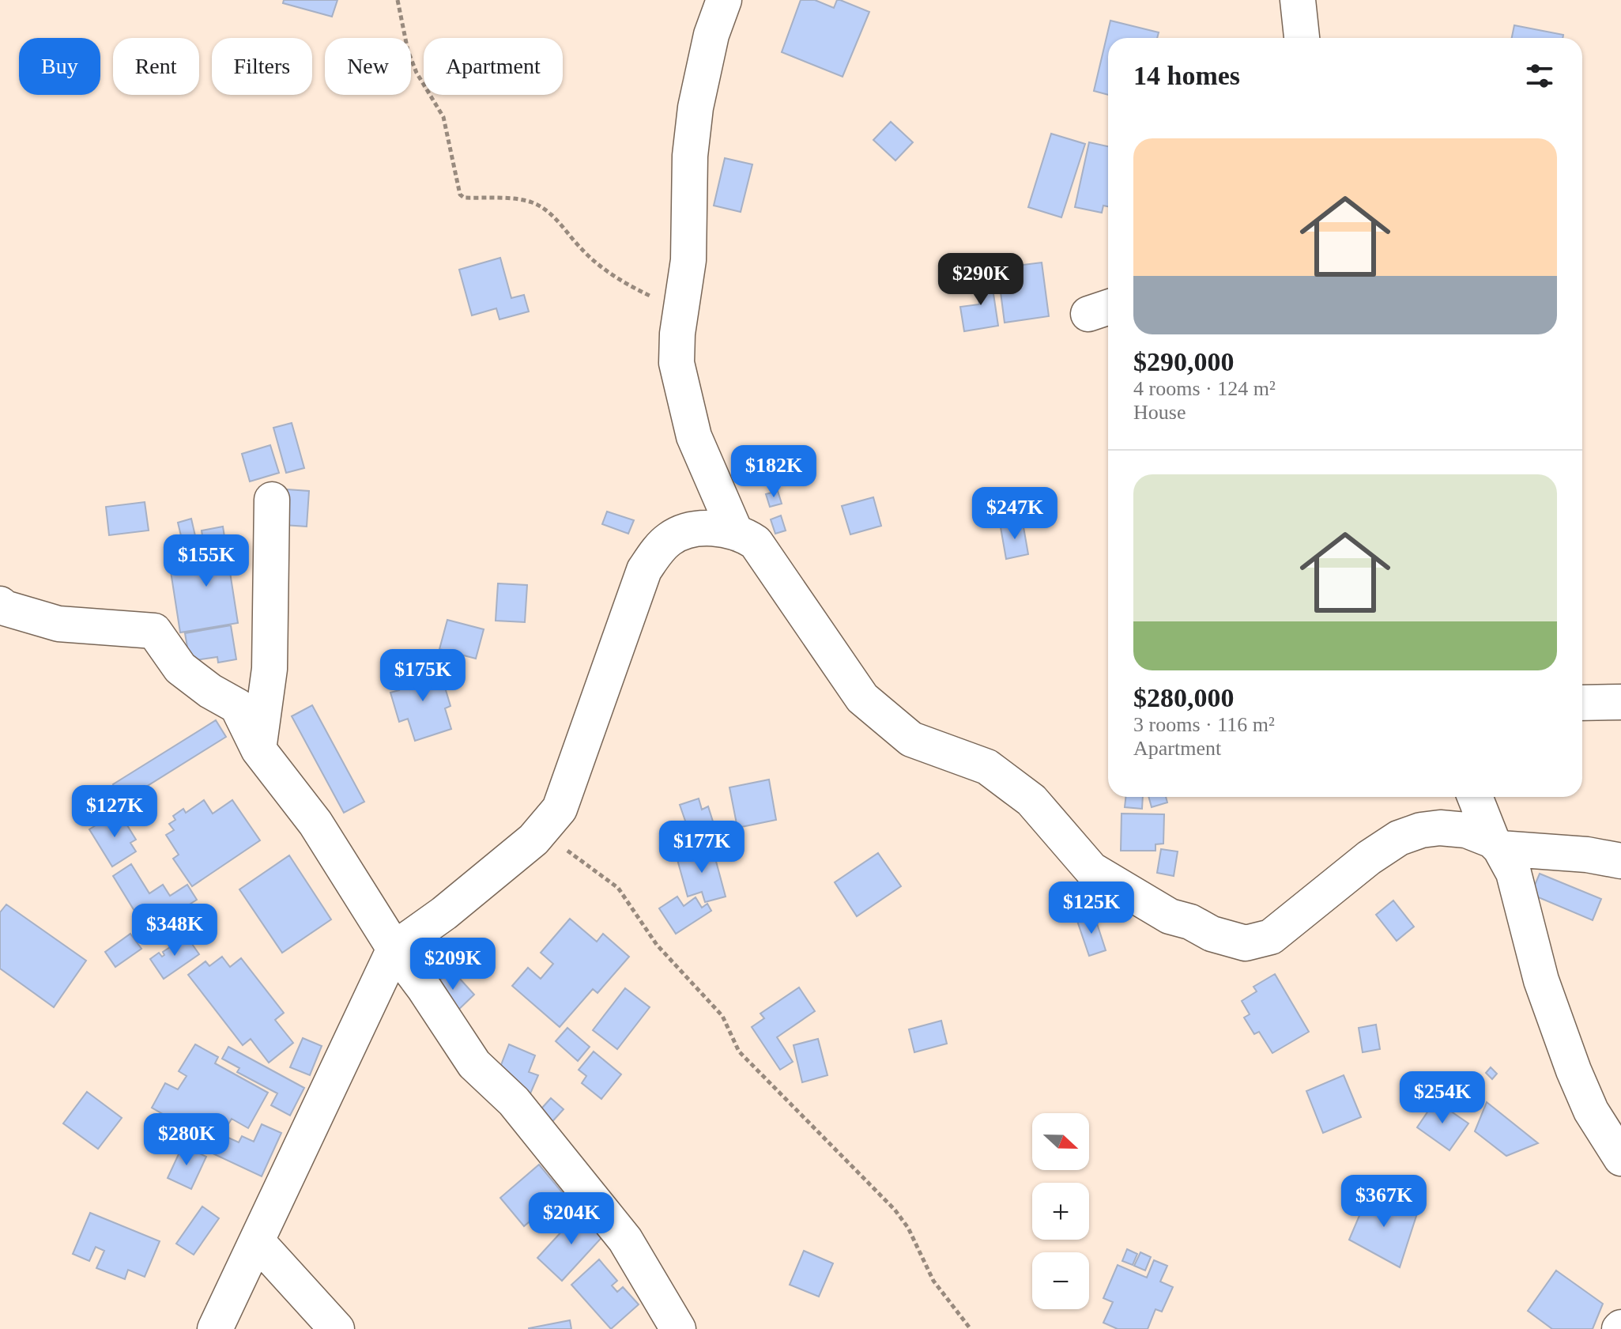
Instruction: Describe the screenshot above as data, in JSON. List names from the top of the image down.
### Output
{
  "north": "right",
  "page": {
    "chip": [
      "Buy",
      "Rent",
      "Filters",
      "New",
      "Apartment"
    ],
    "heading": "14 homes",
    "list": [
      {
        "name": "$290,000",
        "note": "4 rooms · 124 m² · House"
      },
      {
        "name": "$280,000",
        "note": "3 rooms · 116 m² · Apartment"
      }
    ],
    "price": [
      "$290K",
      "$182K",
      "$247K",
      "$155K",
      "$175K",
      "$127K",
      "$177K",
      "$125K",
      "$348K",
      "$209K",
      "$254K",
      "$280K",
      "$367K",
      "$204K"
    ],
    "map_buttons": ["+", "−"]
  }
}
